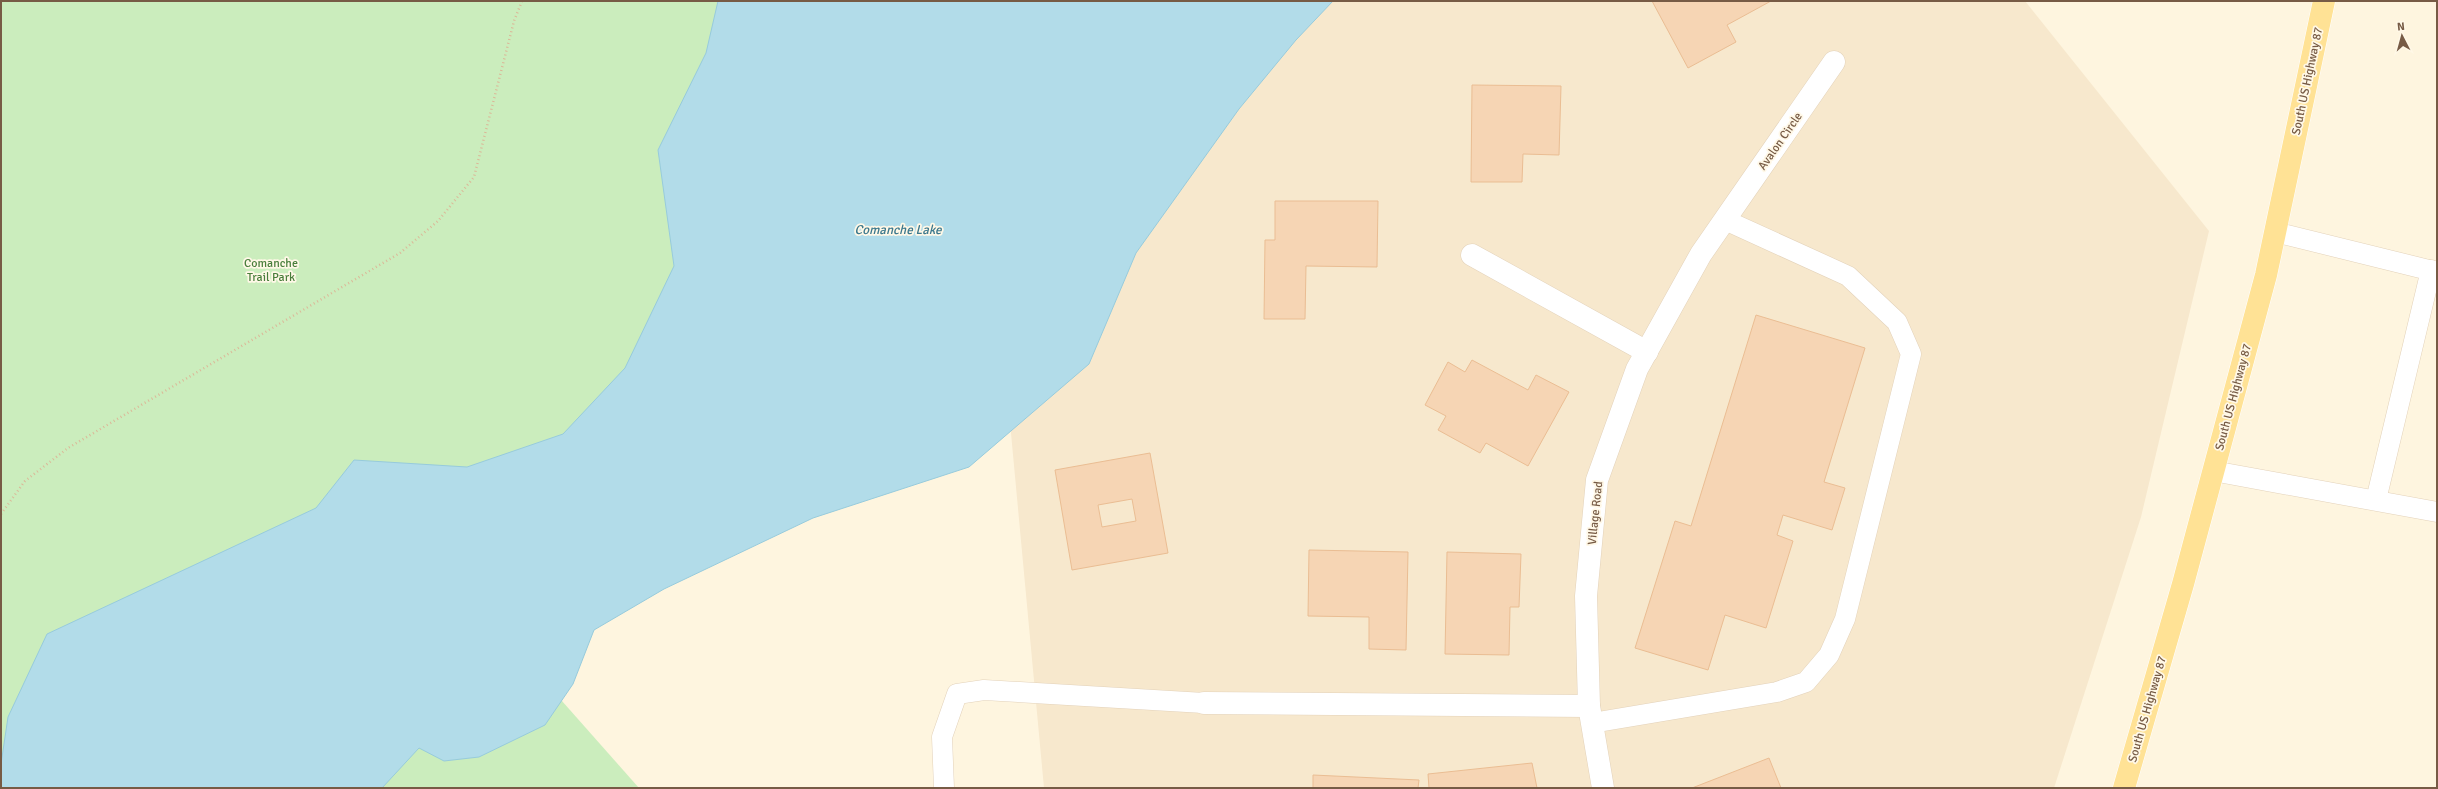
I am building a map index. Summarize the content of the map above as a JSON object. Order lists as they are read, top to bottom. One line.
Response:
{"streets":{"main road":["South US Highway 87"],"street":["Avalon Circle","Village Road"]},"crossings":[["Avalon Circle","Village Road"]],"water":["Comanche Lake"],"parks":["Comanche Trail Park"],"north":"top"}
